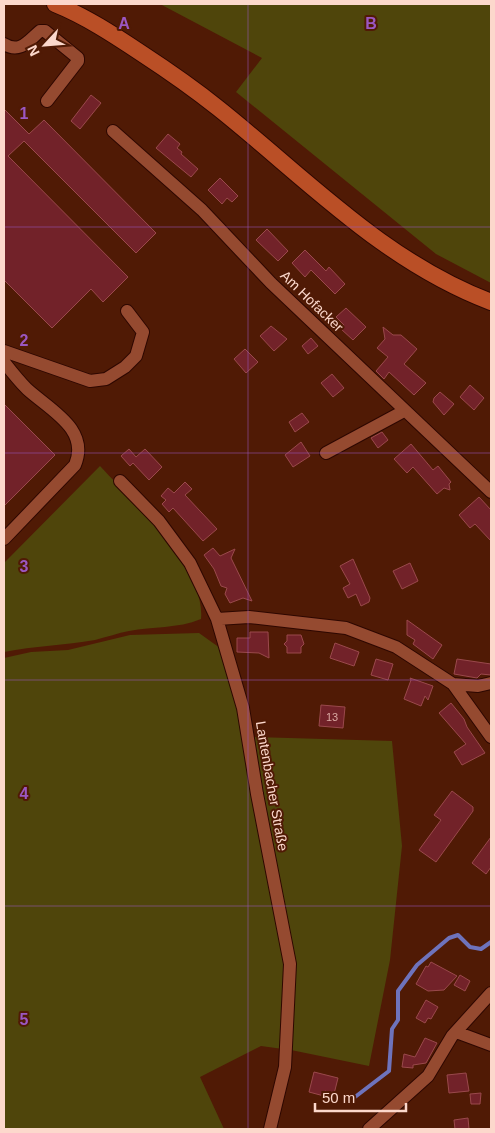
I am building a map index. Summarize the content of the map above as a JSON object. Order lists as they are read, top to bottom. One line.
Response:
{"streets":{"street":["Am Hofacker","Lantenbacher Straße"]},"house_numbers":["13"],"scale_bar":"50 m","north":"bottom left","grid":{"columns":["A","B"],"rows":["1","2","3","4","5"]}}
